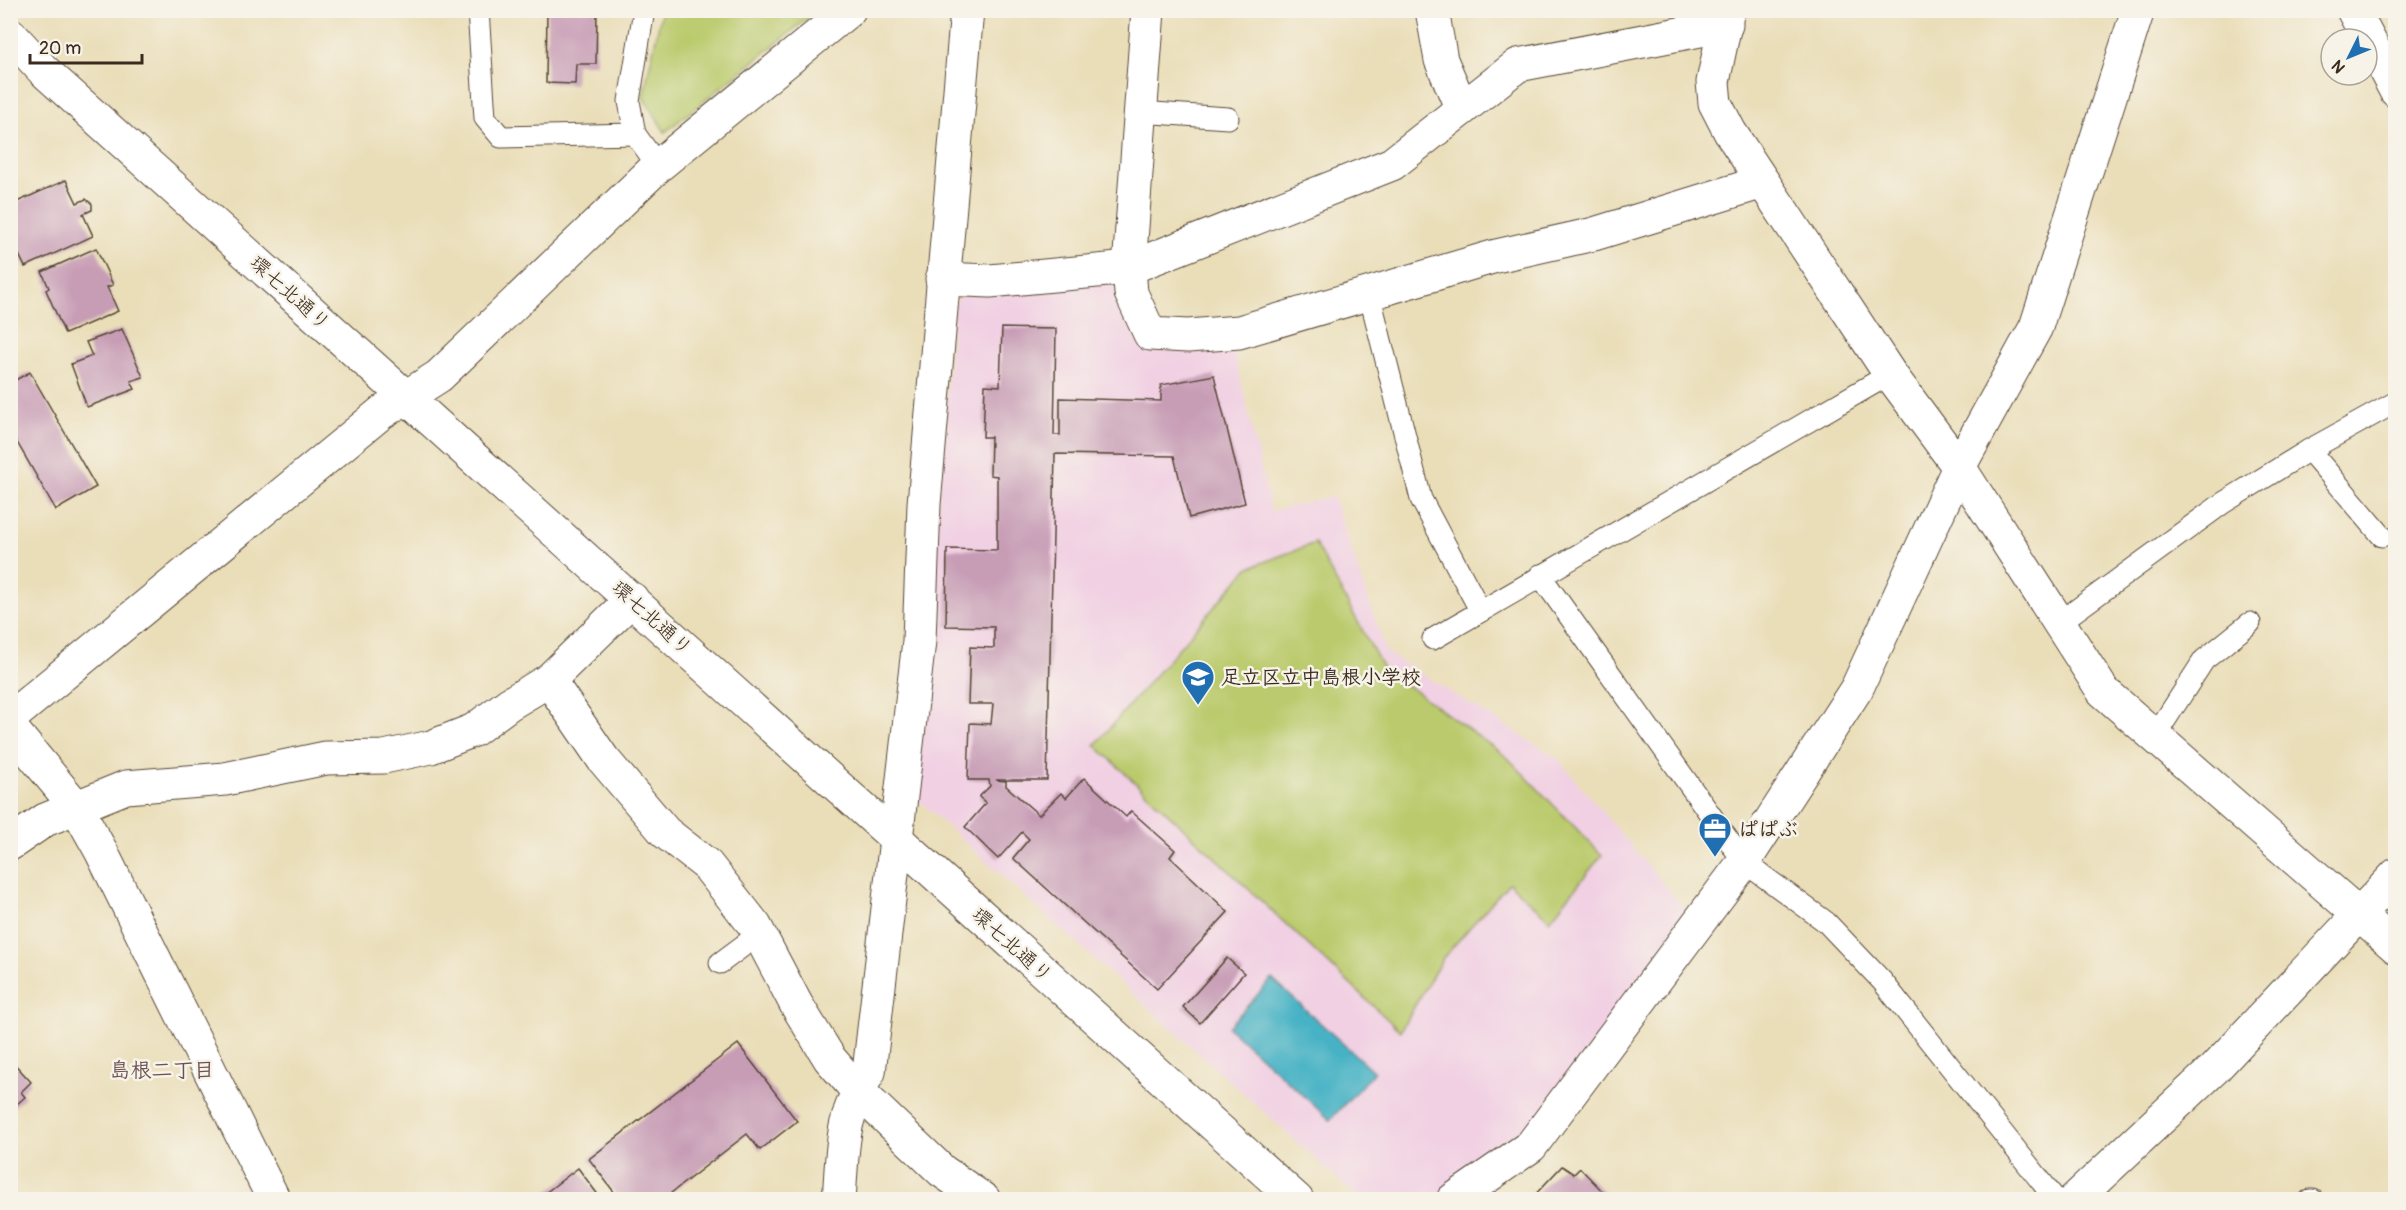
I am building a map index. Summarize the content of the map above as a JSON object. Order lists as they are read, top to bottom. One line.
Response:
{"streets":{"street":["環七北通り"]},"districts":["島根二丁目"],"places":{"school or university":["足立区立中島根小学校"],"office":["ぱぱぶ"]},"scale_bar":"20 m","north":"bottom left"}
